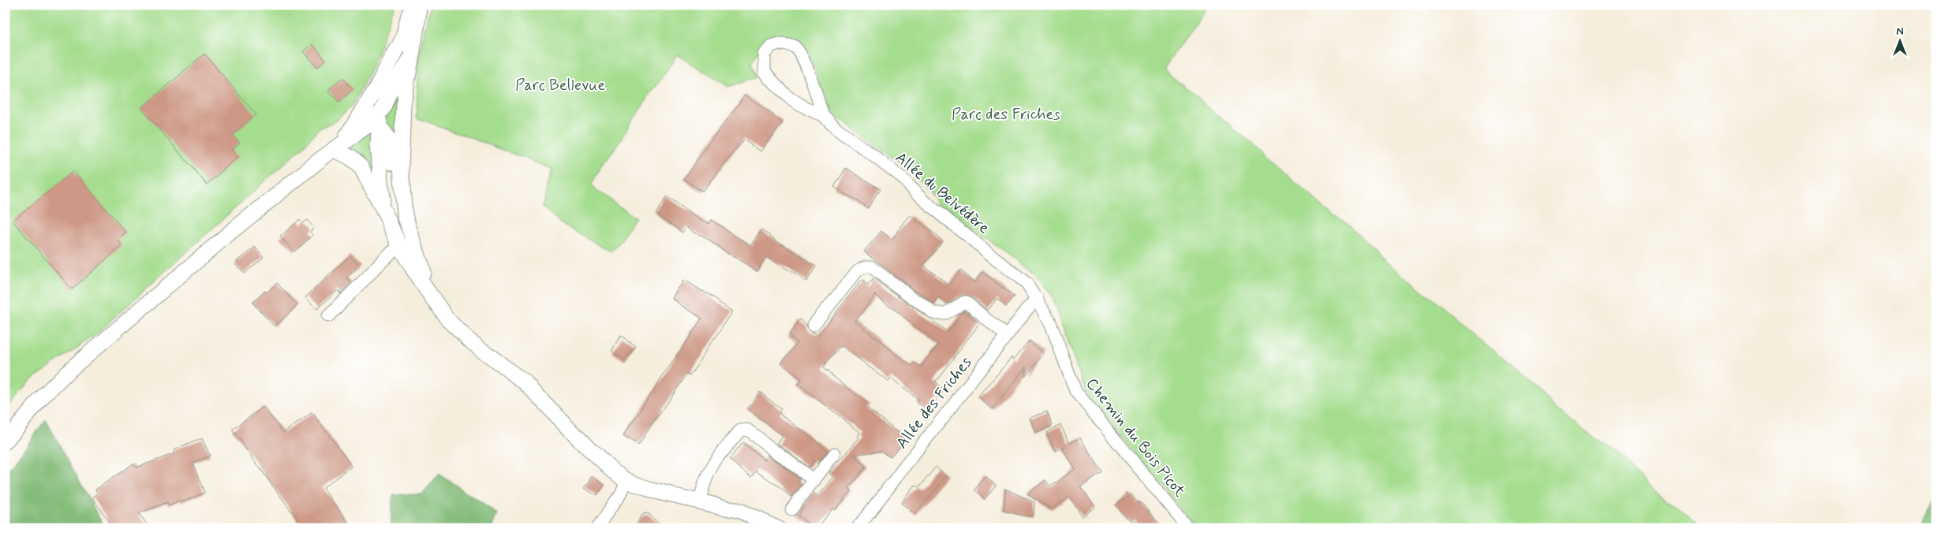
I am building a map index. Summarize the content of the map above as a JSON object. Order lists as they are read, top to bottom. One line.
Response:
{"streets":{"street":["Allée du Belvédère","Allée des Friches","Chemin du Bois Picot"]},"crossings":[["Allée du Belvédère","Allée des Friches"],["Allée du Belvédère","Chemin du Bois Picot"],["Allée des Friches","Chemin du Bois Picot"]],"parks":["Parc Bellevue","Parc des Friches"],"north":"top"}
